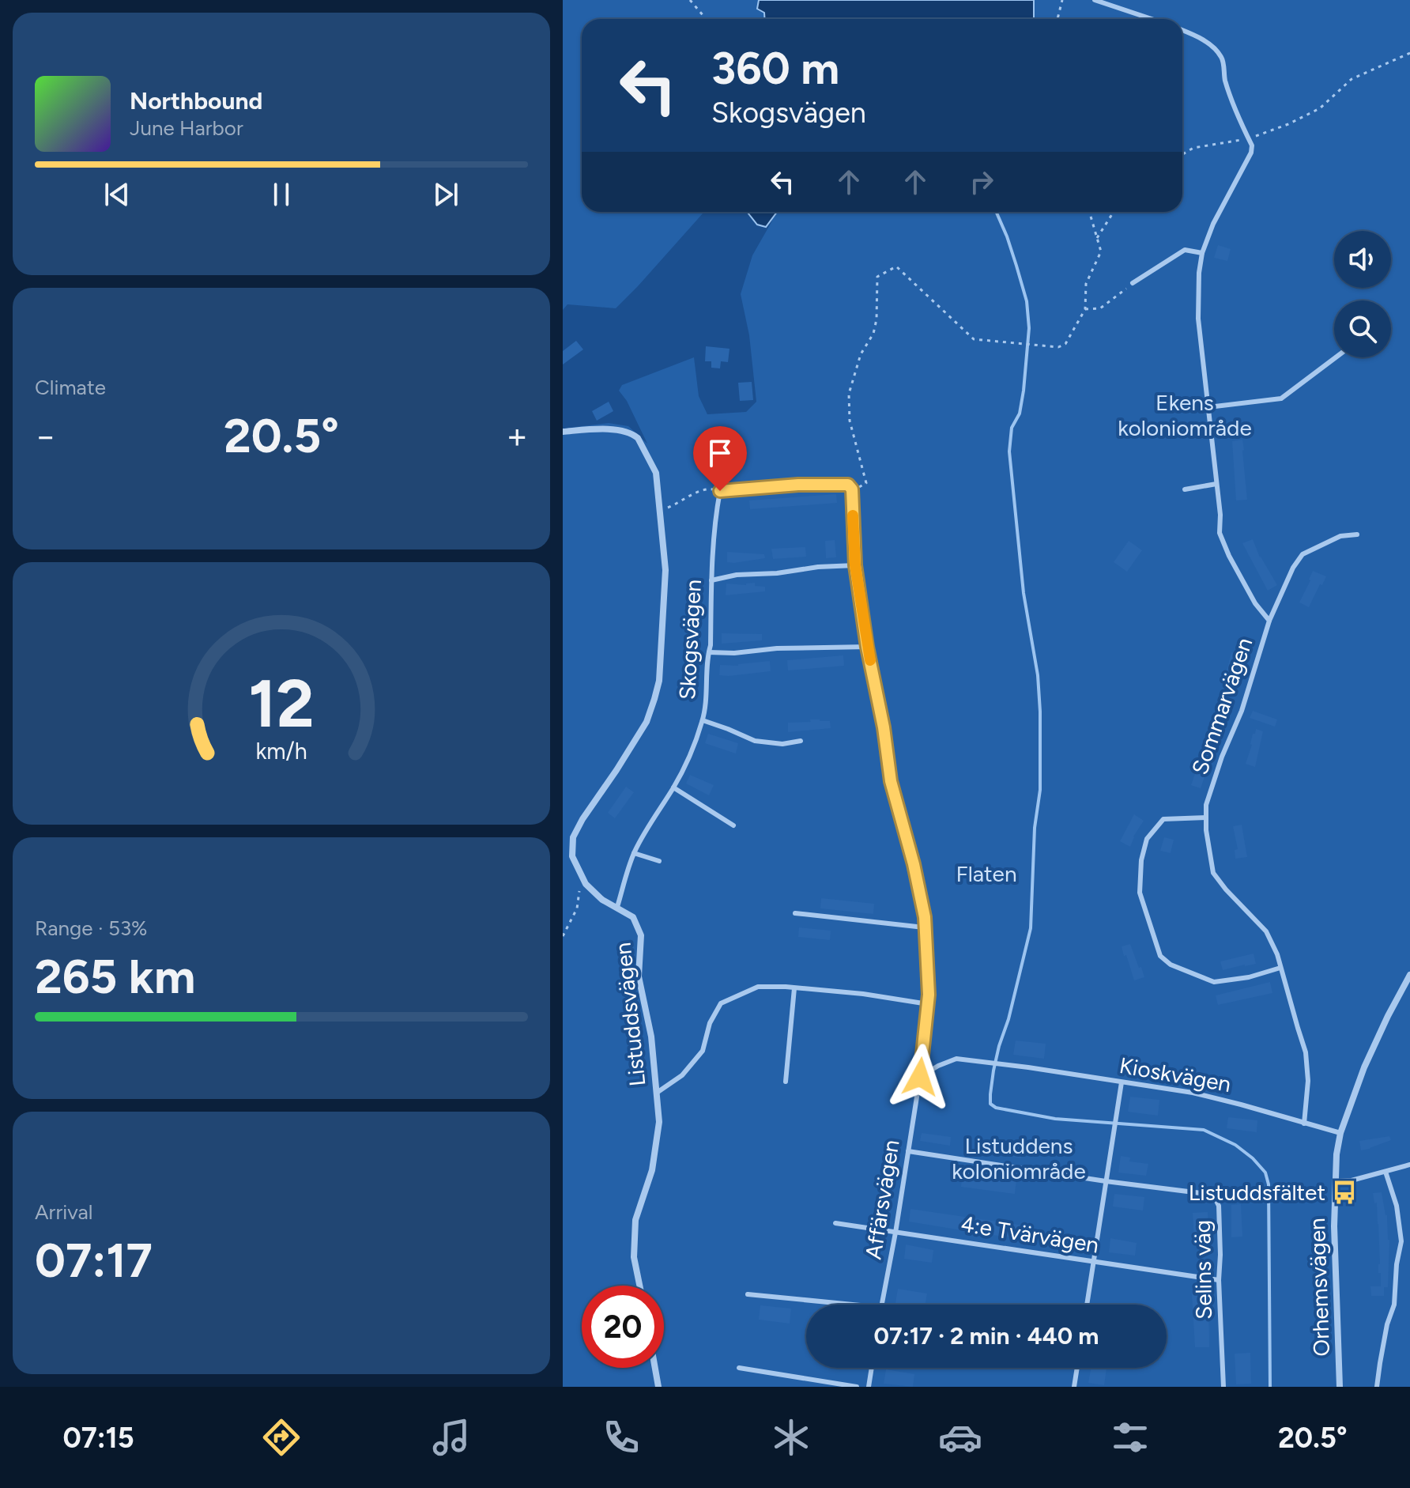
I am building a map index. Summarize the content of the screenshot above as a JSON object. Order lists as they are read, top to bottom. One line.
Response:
{"streets":{"street":["Listuddsvägen","Orhemsvägen"],"lane":["Skogsvägen","Sommarvägen","Kioskvägen","Affärsvägen","4:e Tvärvägen","Selins väg"]},"crossings":[["Skogsvägen","Listuddsvägen"],["Sommarvägen","Kioskvägen"],["Kioskvägen","Affärsvägen"],["Kioskvägen","Orhemsvägen"],["Affärsvägen","4:e Tvärvägen"],["Affärsvägen","Selins väg"],["4:e Tvärvägen","Selins väg"]],"parks":["Ekens koloniområde","Flaten","Listuddens koloniområde"],"places":{"bus stop":["Listuddsfältet"]},"page":{"turn":["360 m","Skogsvägen"],"song":["Northbound","June Harbor"],"tile":["Climate",["Range · 53%","265 km"],["Arrival","07:17"]],"heat":["−","20.5°","+"],"limit":"20","trip":"07:17 · 2 min · 440 m","tabs":["07:15","20.5°"],"gauge":["12","km/h"]}}
